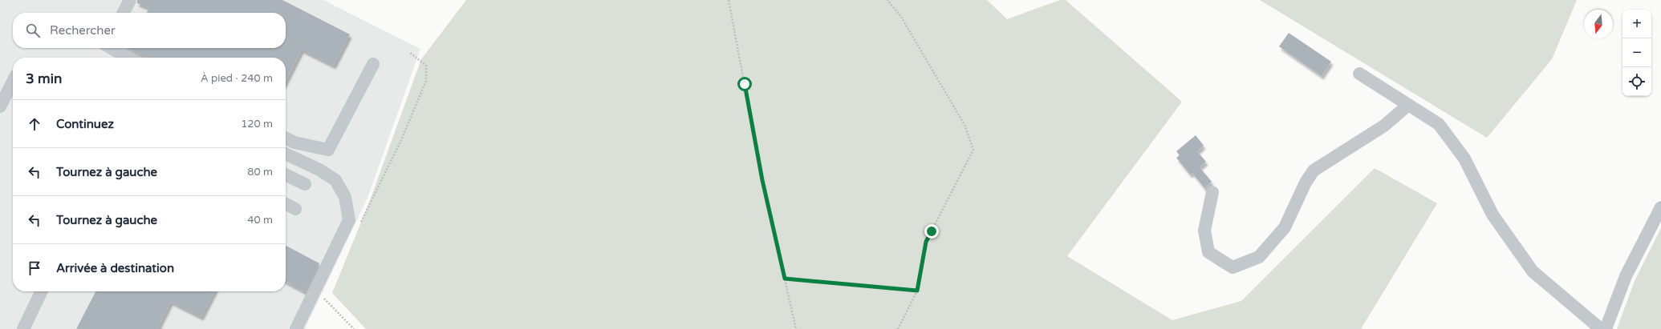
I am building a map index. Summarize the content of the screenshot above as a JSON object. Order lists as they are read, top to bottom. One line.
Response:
{"north":"bottom","page":{"map_buttons":["+","−"],"search":"Rechercher","heading":["3 min","À pied · 240 m"],"list":[["Continuez","120 m"],["Tournez à gauche","80 m"],["Tournez à gauche","40 m"],"Arrivée à destination"]}}
